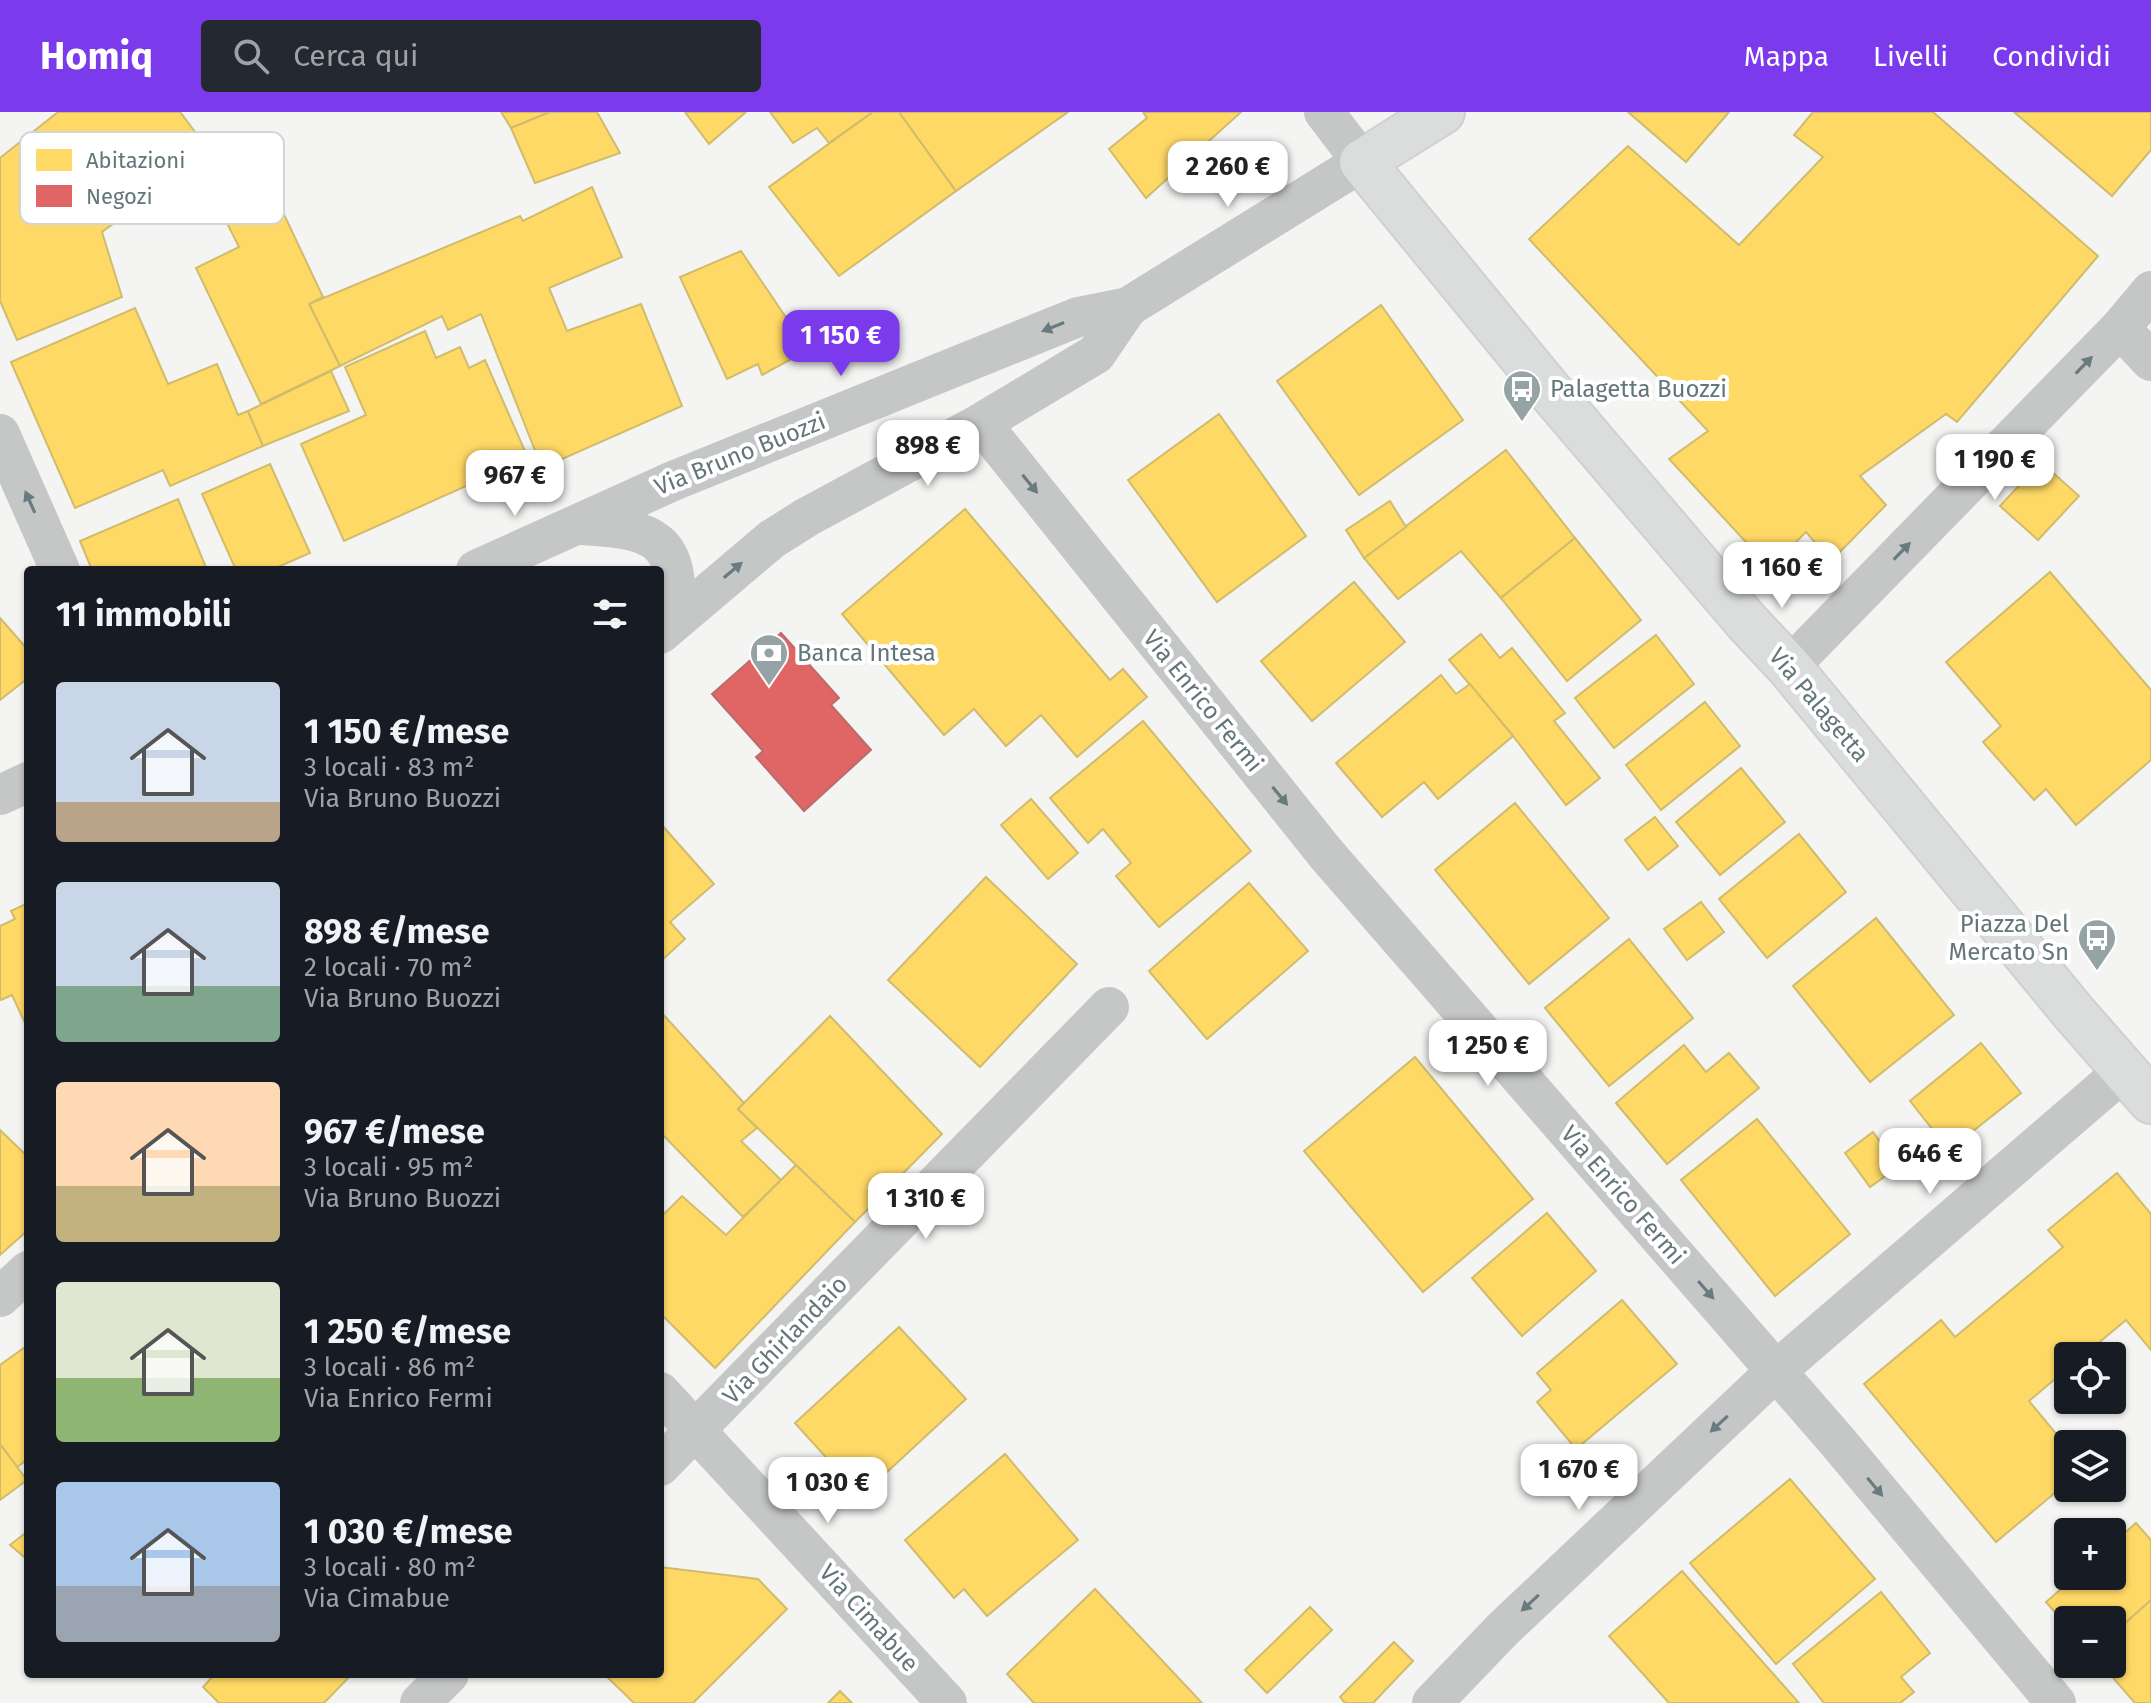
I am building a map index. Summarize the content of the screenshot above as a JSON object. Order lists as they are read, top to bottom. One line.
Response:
{"streets":{"street":["Via Bruno Buozzi","Via Enrico Fermi","Via Palagetta","Via Ghirlandaio","Via Cimabue"]},"crossings":[["Via Bruno Buozzi","Via Enrico Fermi"],["Via Bruno Buozzi","Via Palagetta"],["Via Ghirlandaio","Via Cimabue"]],"one_way":["Via Enrico Fermi"],"places":{"bus stop":["Palagetta Buozzi","Piazza Del Mercato Sn"],"bank":["Banca Intesa"]},"legend":["Abitazioni","Negozi"],"page":{"header":"Homiq","search":"Cerca qui","nav":["Mappa","Livelli","Condividi"],"price":["2 260 €","1 150 €","898 €","1 190 €","967 €","1 160 €","1 250 €","646 €","1 310 €","1 670 €","1 030 €"],"heading":"11 immobili","list":[{"name":"1 150 €/mese","note":"3 locali · 83 m² · Via Bruno Buozzi"},{"name":"898 €/mese","note":"2 locali · 70 m² · Via Bruno Buozzi"},{"name":"967 €/mese","note":"3 locali · 95 m² · Via Bruno Buozzi"},{"name":"1 250 €/mese","note":"3 locali · 86 m² · Via Enrico Fermi"},{"name":"1 030 €/mese","note":"3 locali · 80 m² · Via Cimabue"}],"map_buttons":["+","−"]}}
